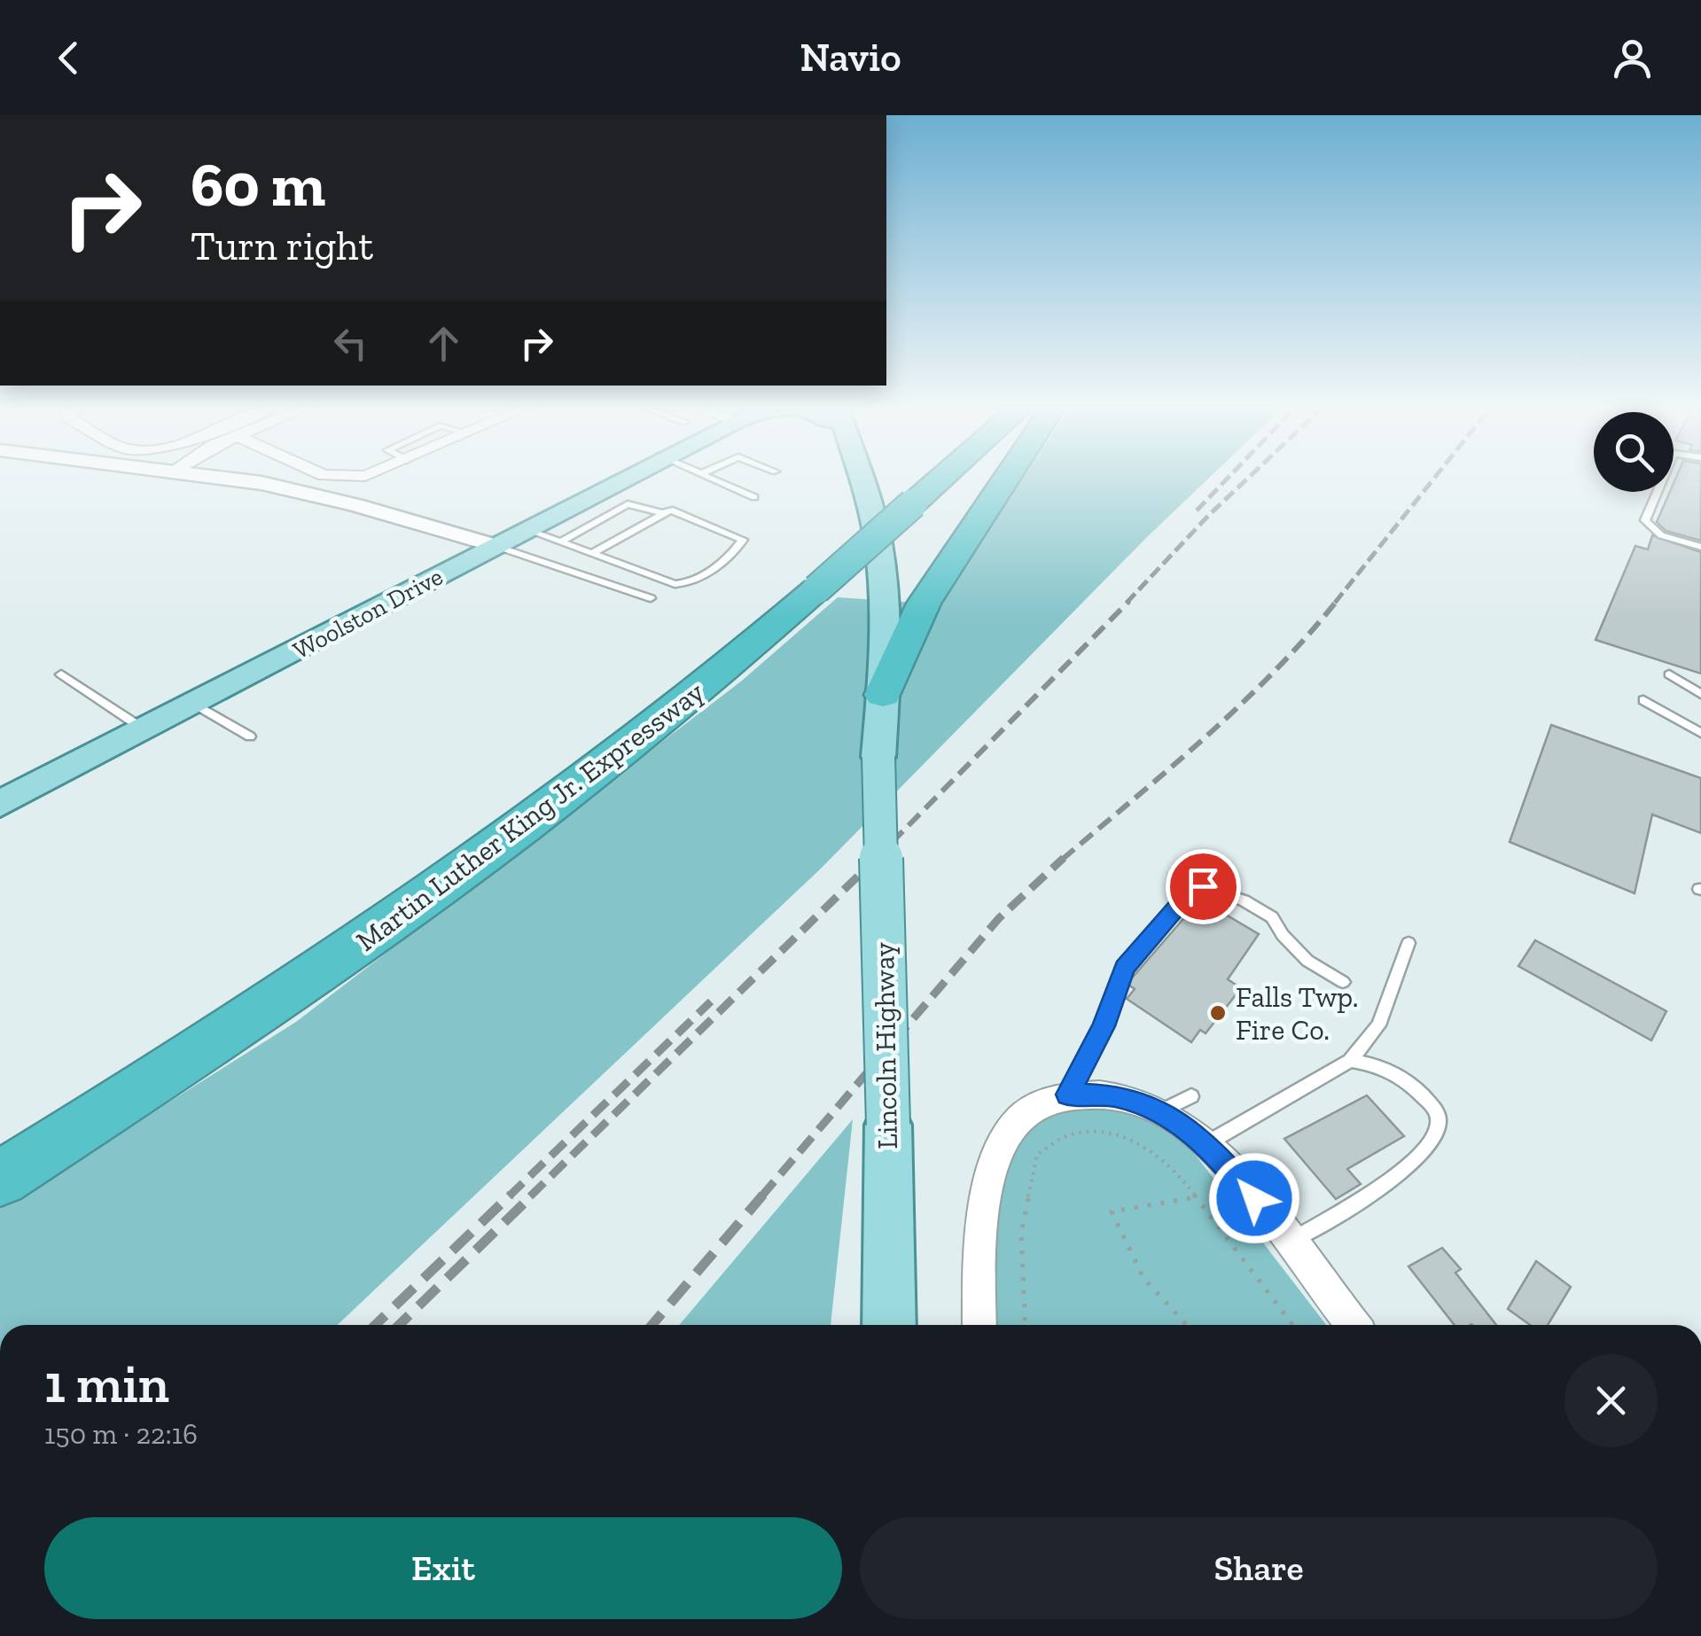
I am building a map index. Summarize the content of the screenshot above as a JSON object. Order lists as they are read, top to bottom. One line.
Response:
{"streets":{"highway":["Martin Luther King Jr. Expressway"],"main road":["Woolston Drive","Lincoln Highway"]},"places":["Falls Twp. Fire Co."],"page":{"header":"Navio","turn":["60 m","Turn right"],"heading":["1 min","150 m · 22:16"],"buttons":["Exit","Share"]}}
